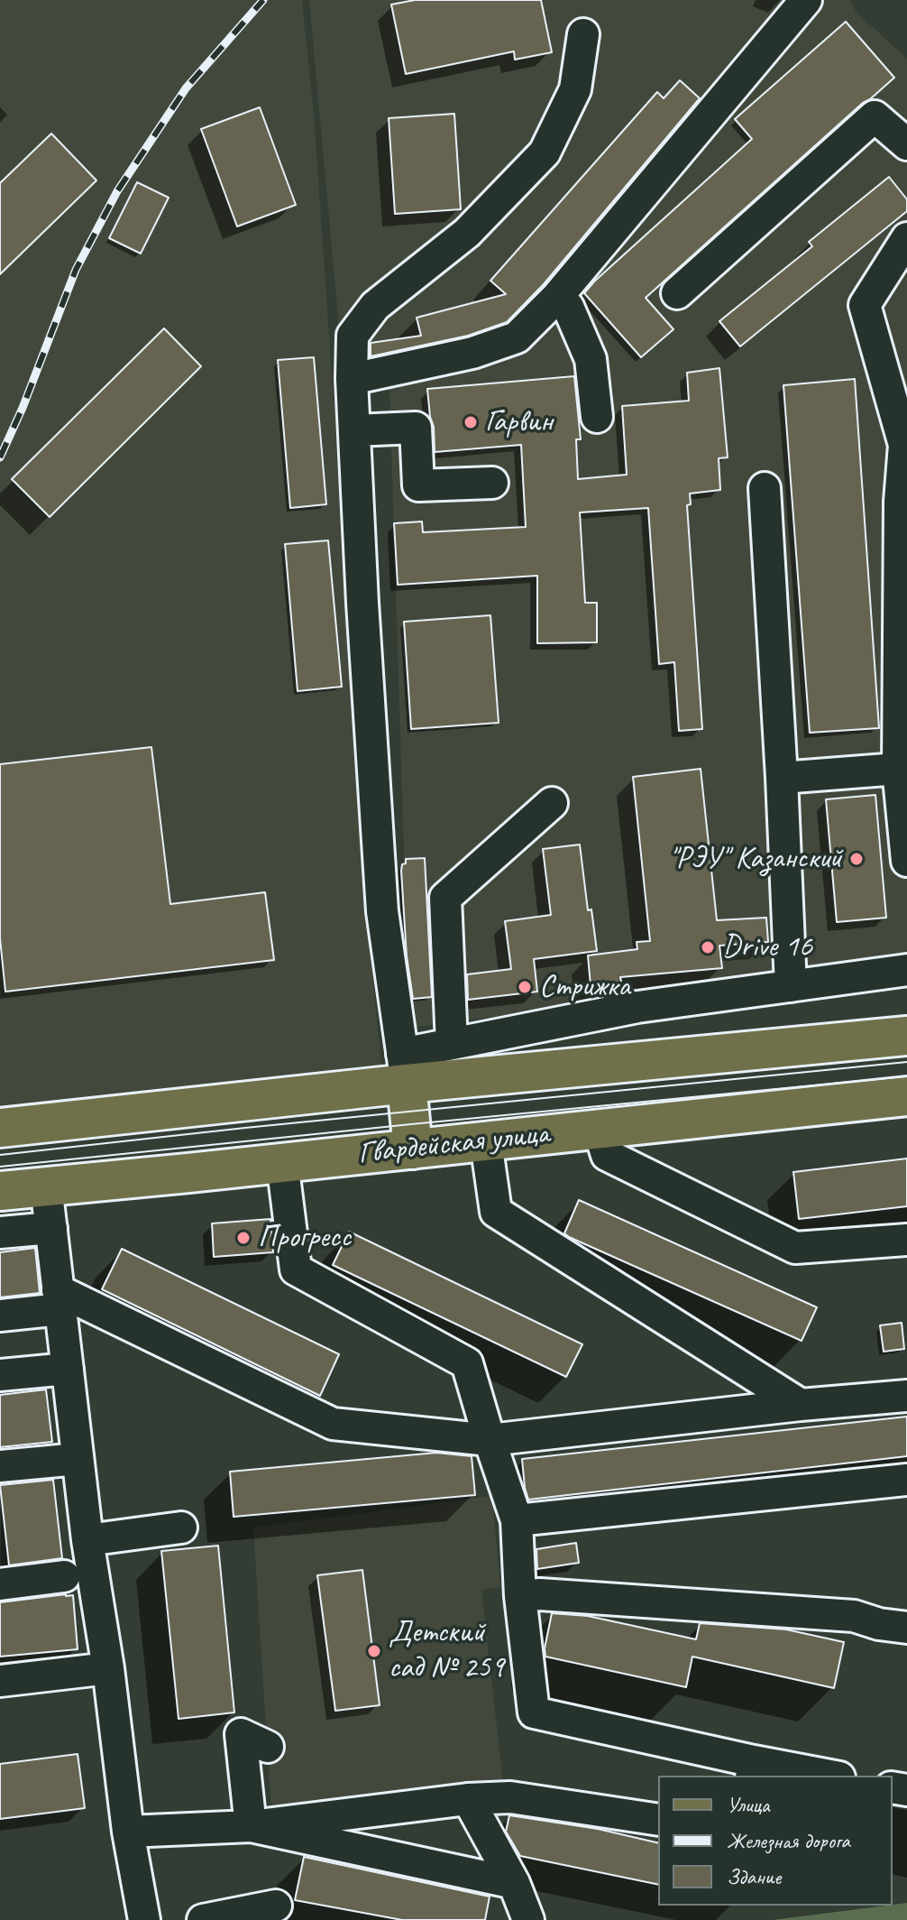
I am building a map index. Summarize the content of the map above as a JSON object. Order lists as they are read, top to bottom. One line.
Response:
{"streets":{"main road":["Гвардейская улица"]},"places":["Гарвин","\"РЭУ\" Казанский","Drive 16","Стрижка","Прогресс","Детский сад № 259"],"legend":["Улица","Железная дорога","Здание"]}
